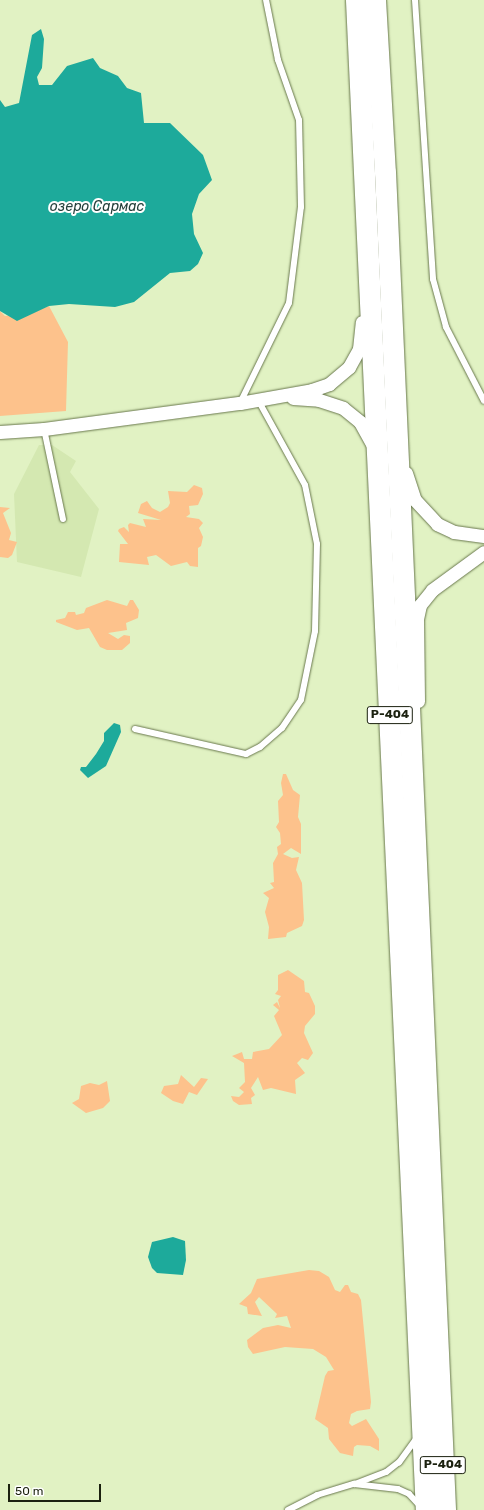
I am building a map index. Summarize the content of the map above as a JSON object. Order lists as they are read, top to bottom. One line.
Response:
{"streets":{"highway":["Р-404"]},"water":["озеро Сармас"],"scale_bar":"50 m"}
